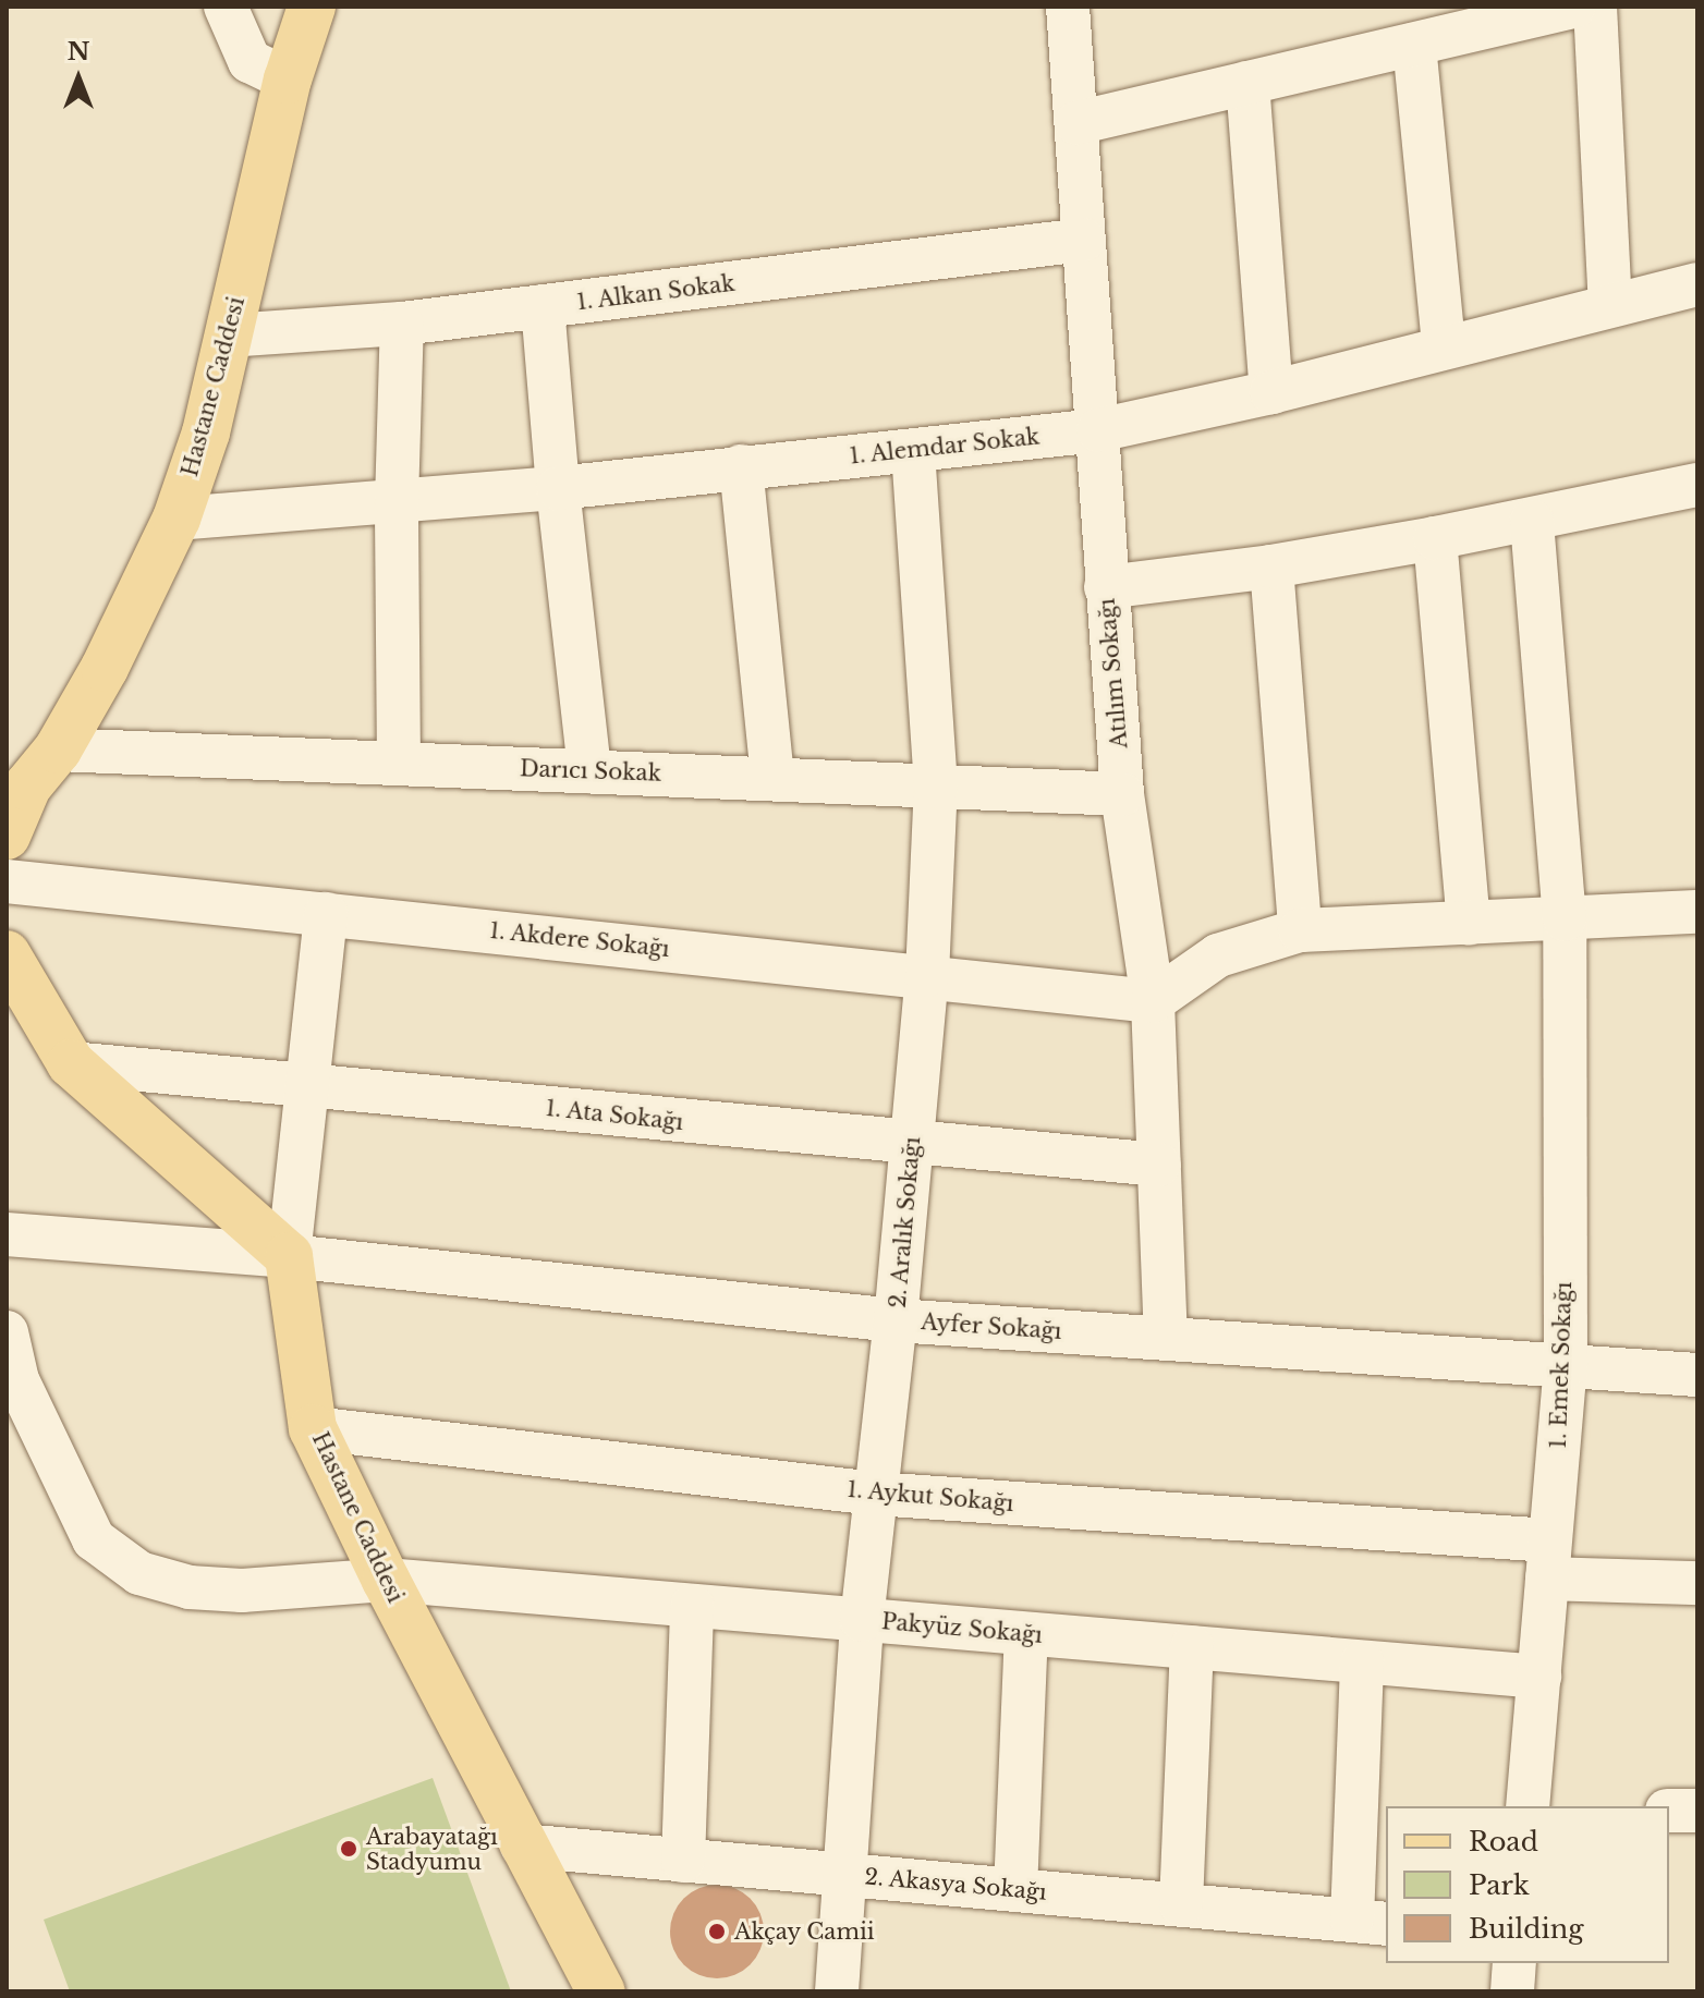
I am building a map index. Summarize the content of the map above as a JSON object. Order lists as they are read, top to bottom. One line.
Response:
{"streets":{"main road":["Hastane Caddesi"],"street":["1. Alkan Sokak","1. Alemdar Sokak","Atılım Sokağı","Darıcı Sokak","1. Akdere Sokağı","1. Ata Sokağı","2. Aralık Sokağı","Ayfer Sokağı","1. Emek Sokağı","1. Aykut Sokağı","Pakyüz Sokağı","2. Akasya Sokağı"]},"crossings":[["1. Alkan Sokak","Hastane Caddesi"],["1. Alkan Sokak","Atılım Sokağı"],["Hastane Caddesi","1. Alemdar Sokak"],["Hastane Caddesi","Darıcı Sokak"],["Hastane Caddesi","Ayfer Sokağı"],["Hastane Caddesi","1. Aykut Sokağı"],["Hastane Caddesi","Pakyüz Sokağı"],["Hastane Caddesi","2. Akasya Sokağı"],["1. Alemdar Sokak","Atılım Sokağı"],["1. Alemdar Sokak","2. Aralık Sokağı"],["Atılım Sokağı","Darıcı Sokak"],["Atılım Sokağı","1. Akdere Sokağı"],["Atılım Sokağı","1. Ata Sokağı"],["Atılım Sokağı","Ayfer Sokağı"],["Darıcı Sokak","2. Aralık Sokağı"],["1. Akdere Sokağı","2. Aralık Sokağı"],["1. Ata Sokağı","2. Aralık Sokağı"],["2. Aralık Sokağı","Ayfer Sokağı"],["2. Aralık Sokağı","1. Aykut Sokağı"],["2. Aralık Sokağı","Pakyüz Sokağı"],["2. Aralık Sokağı","2. Akasya Sokağı"],["Ayfer Sokağı","1. Emek Sokağı"],["1. Emek Sokağı","1. Aykut Sokağı"],["1. Emek Sokağı","Pakyüz Sokağı"]],"places":["Arabayatağı Stadyumu","Akçay Camii"],"legend":["Road","Park","Building"],"north":"top"}
